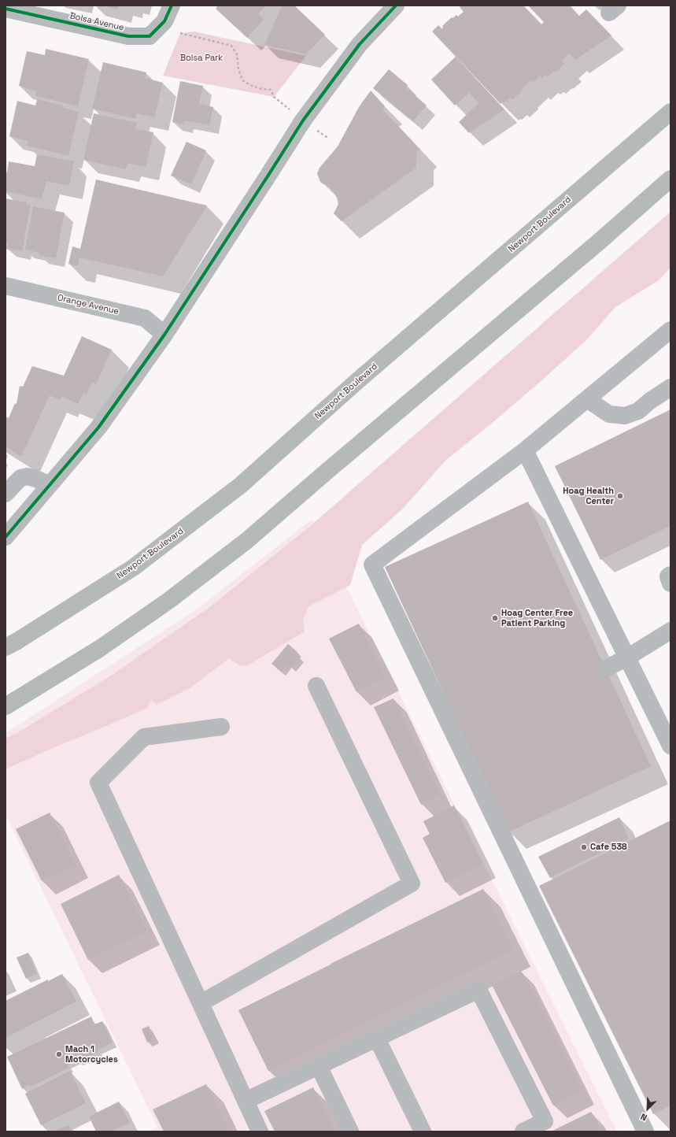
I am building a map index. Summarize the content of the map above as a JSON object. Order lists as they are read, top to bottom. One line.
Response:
{"streets":{"highway":["Newport Boulevard"],"street":["Bolsa Avenue","Orange Avenue"]},"parks":["Bolsa Park"],"places":["Hoag Health Center","Hoag Center Free Patient Parking","Cafe 538","Mach 1 Motorcycles"],"north":"bottom left"}
